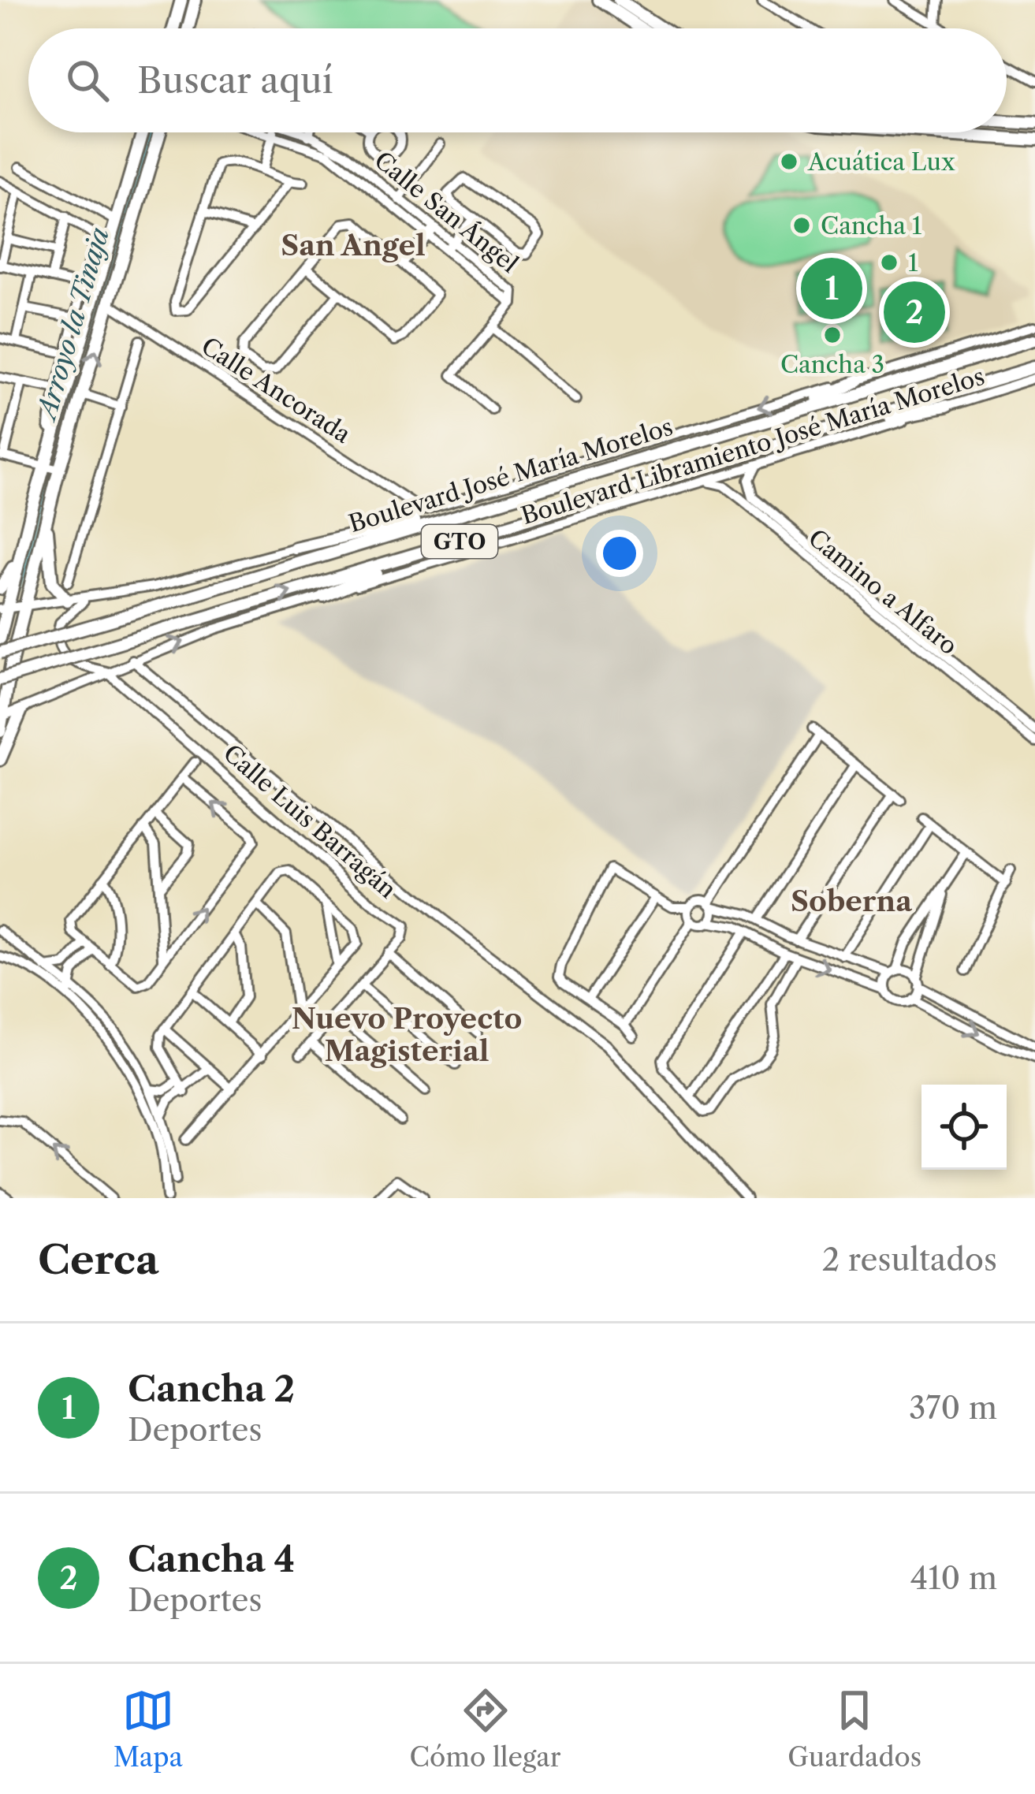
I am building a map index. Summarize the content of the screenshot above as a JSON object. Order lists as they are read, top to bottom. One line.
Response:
{"streets":{"main road":["Boulevard José María Morelos","GTO"],"street":["Calle San Ángel","Calle Ancorada","Boulevard Libramiento José María Morelos","Camino a Alfaro","Calle Luis Barragán"]},"crossings":[["Calle Ancorada","Boulevard Libramiento José María Morelos"],["Boulevard Libramiento José María Morelos","Camino a Alfaro"],["Boulevard Libramiento José María Morelos","Calle Luis Barragán"]],"districts":["San Angel","Soberna","Nuevo Proyecto Magisterial"],"water":["Arroyo la Tinaja"],"places":["Acuática Lux","Cancha 1","1","Cancha 3"],"page":{"search":"Buscar aquí","pins":["1","2"],"heading":["Cerca","2 resultados"],"list":[{"mark":"1","name":"Cancha 2","note":"Deportes","value":"370 m"},{"mark":"2","name":"Cancha 4","note":"Deportes","value":"410 m"}],"nav":["Mapa","Cómo llegar","Guardados"]}}
